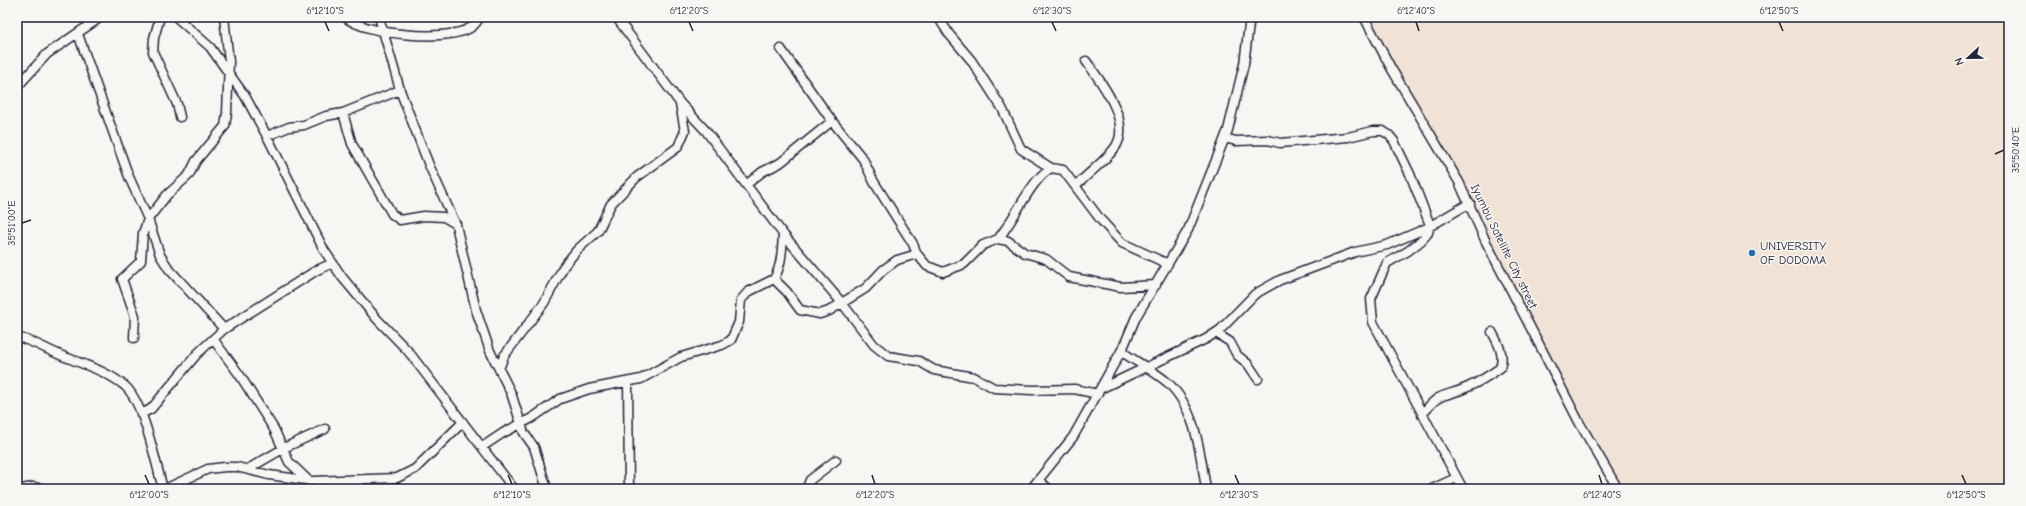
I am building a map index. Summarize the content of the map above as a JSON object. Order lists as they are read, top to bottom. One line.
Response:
{"streets":{"street":["Iyumbu Satellite City street"]},"places":["UNIVERSITY OF DODOMA"],"north":"left","coordinates":["6°12'10\"S","6°12'20\"S","6°12'30\"S","6°12'40\"S","6°12'50\"S","35°50'40\"E","35°51'00\"E","6°12'00\"S"]}
